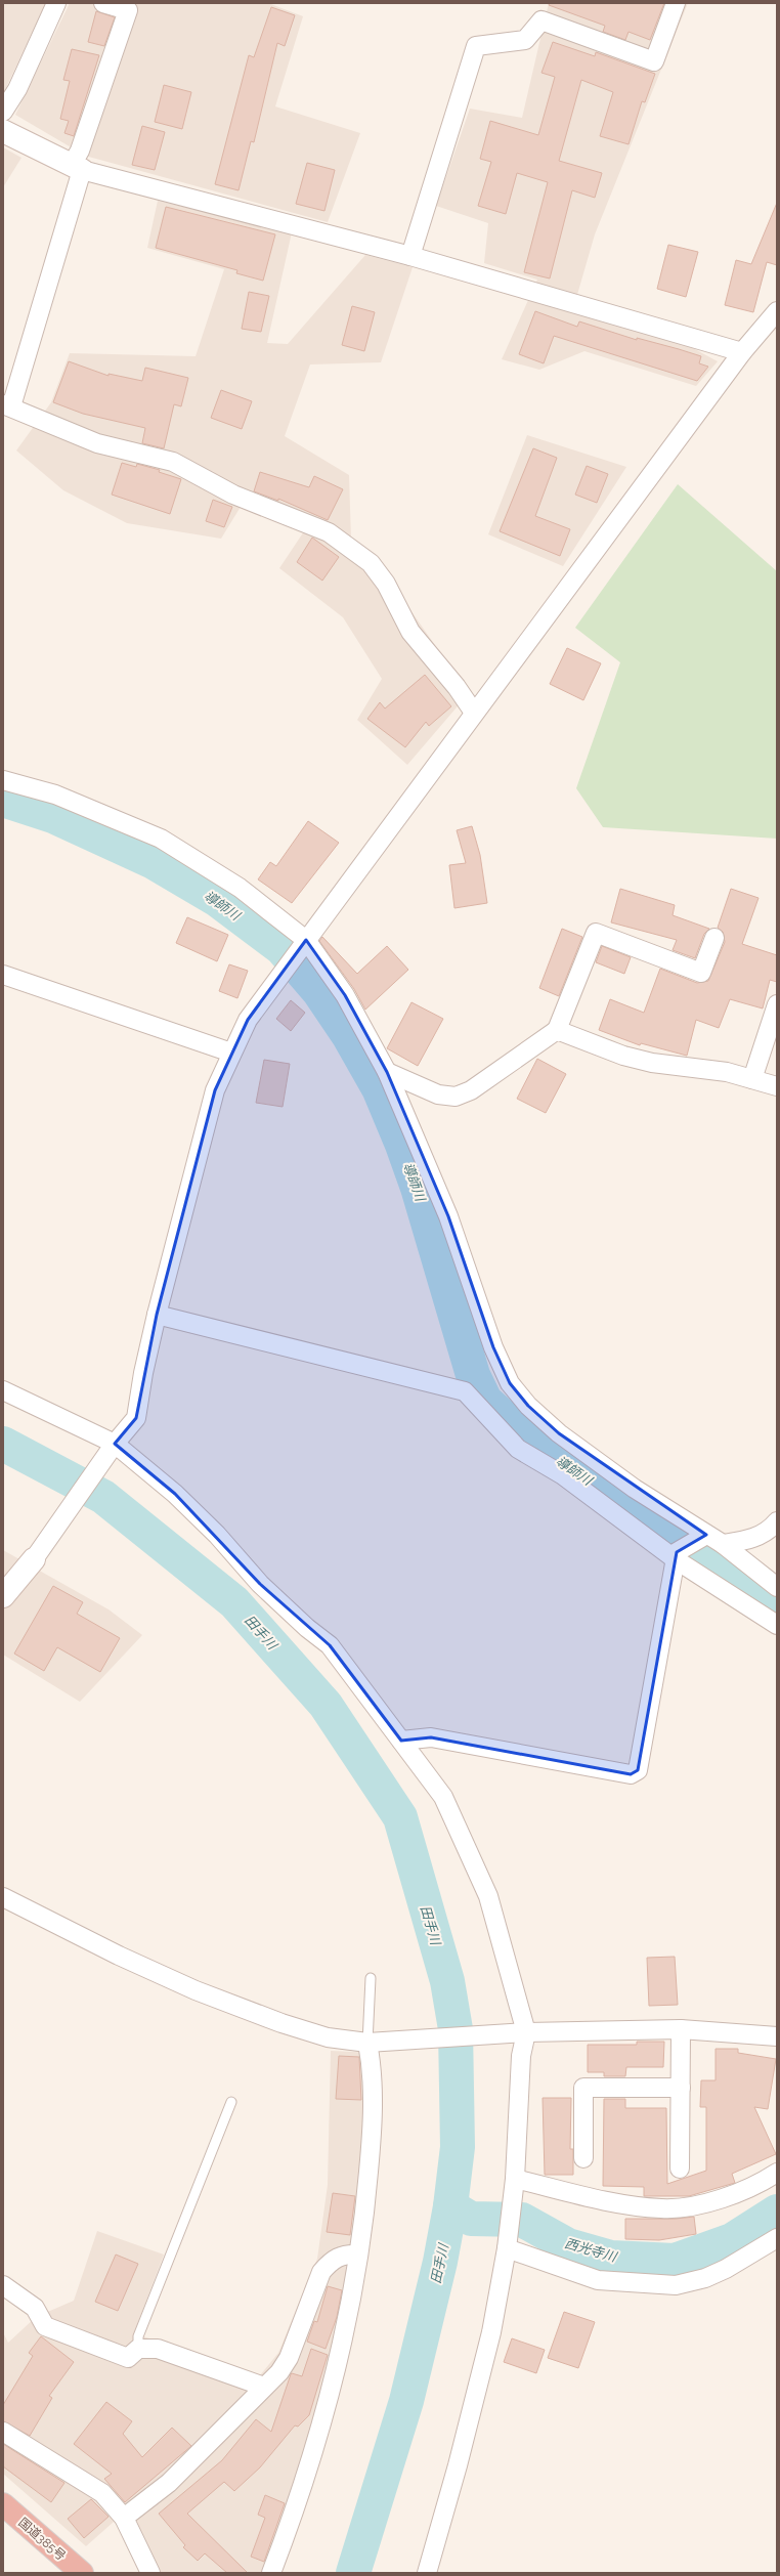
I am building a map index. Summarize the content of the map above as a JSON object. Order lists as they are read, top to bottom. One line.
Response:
{"streets":{"highway":["国道385号"]},"water":["導師川","田手川","西光寺川"]}
